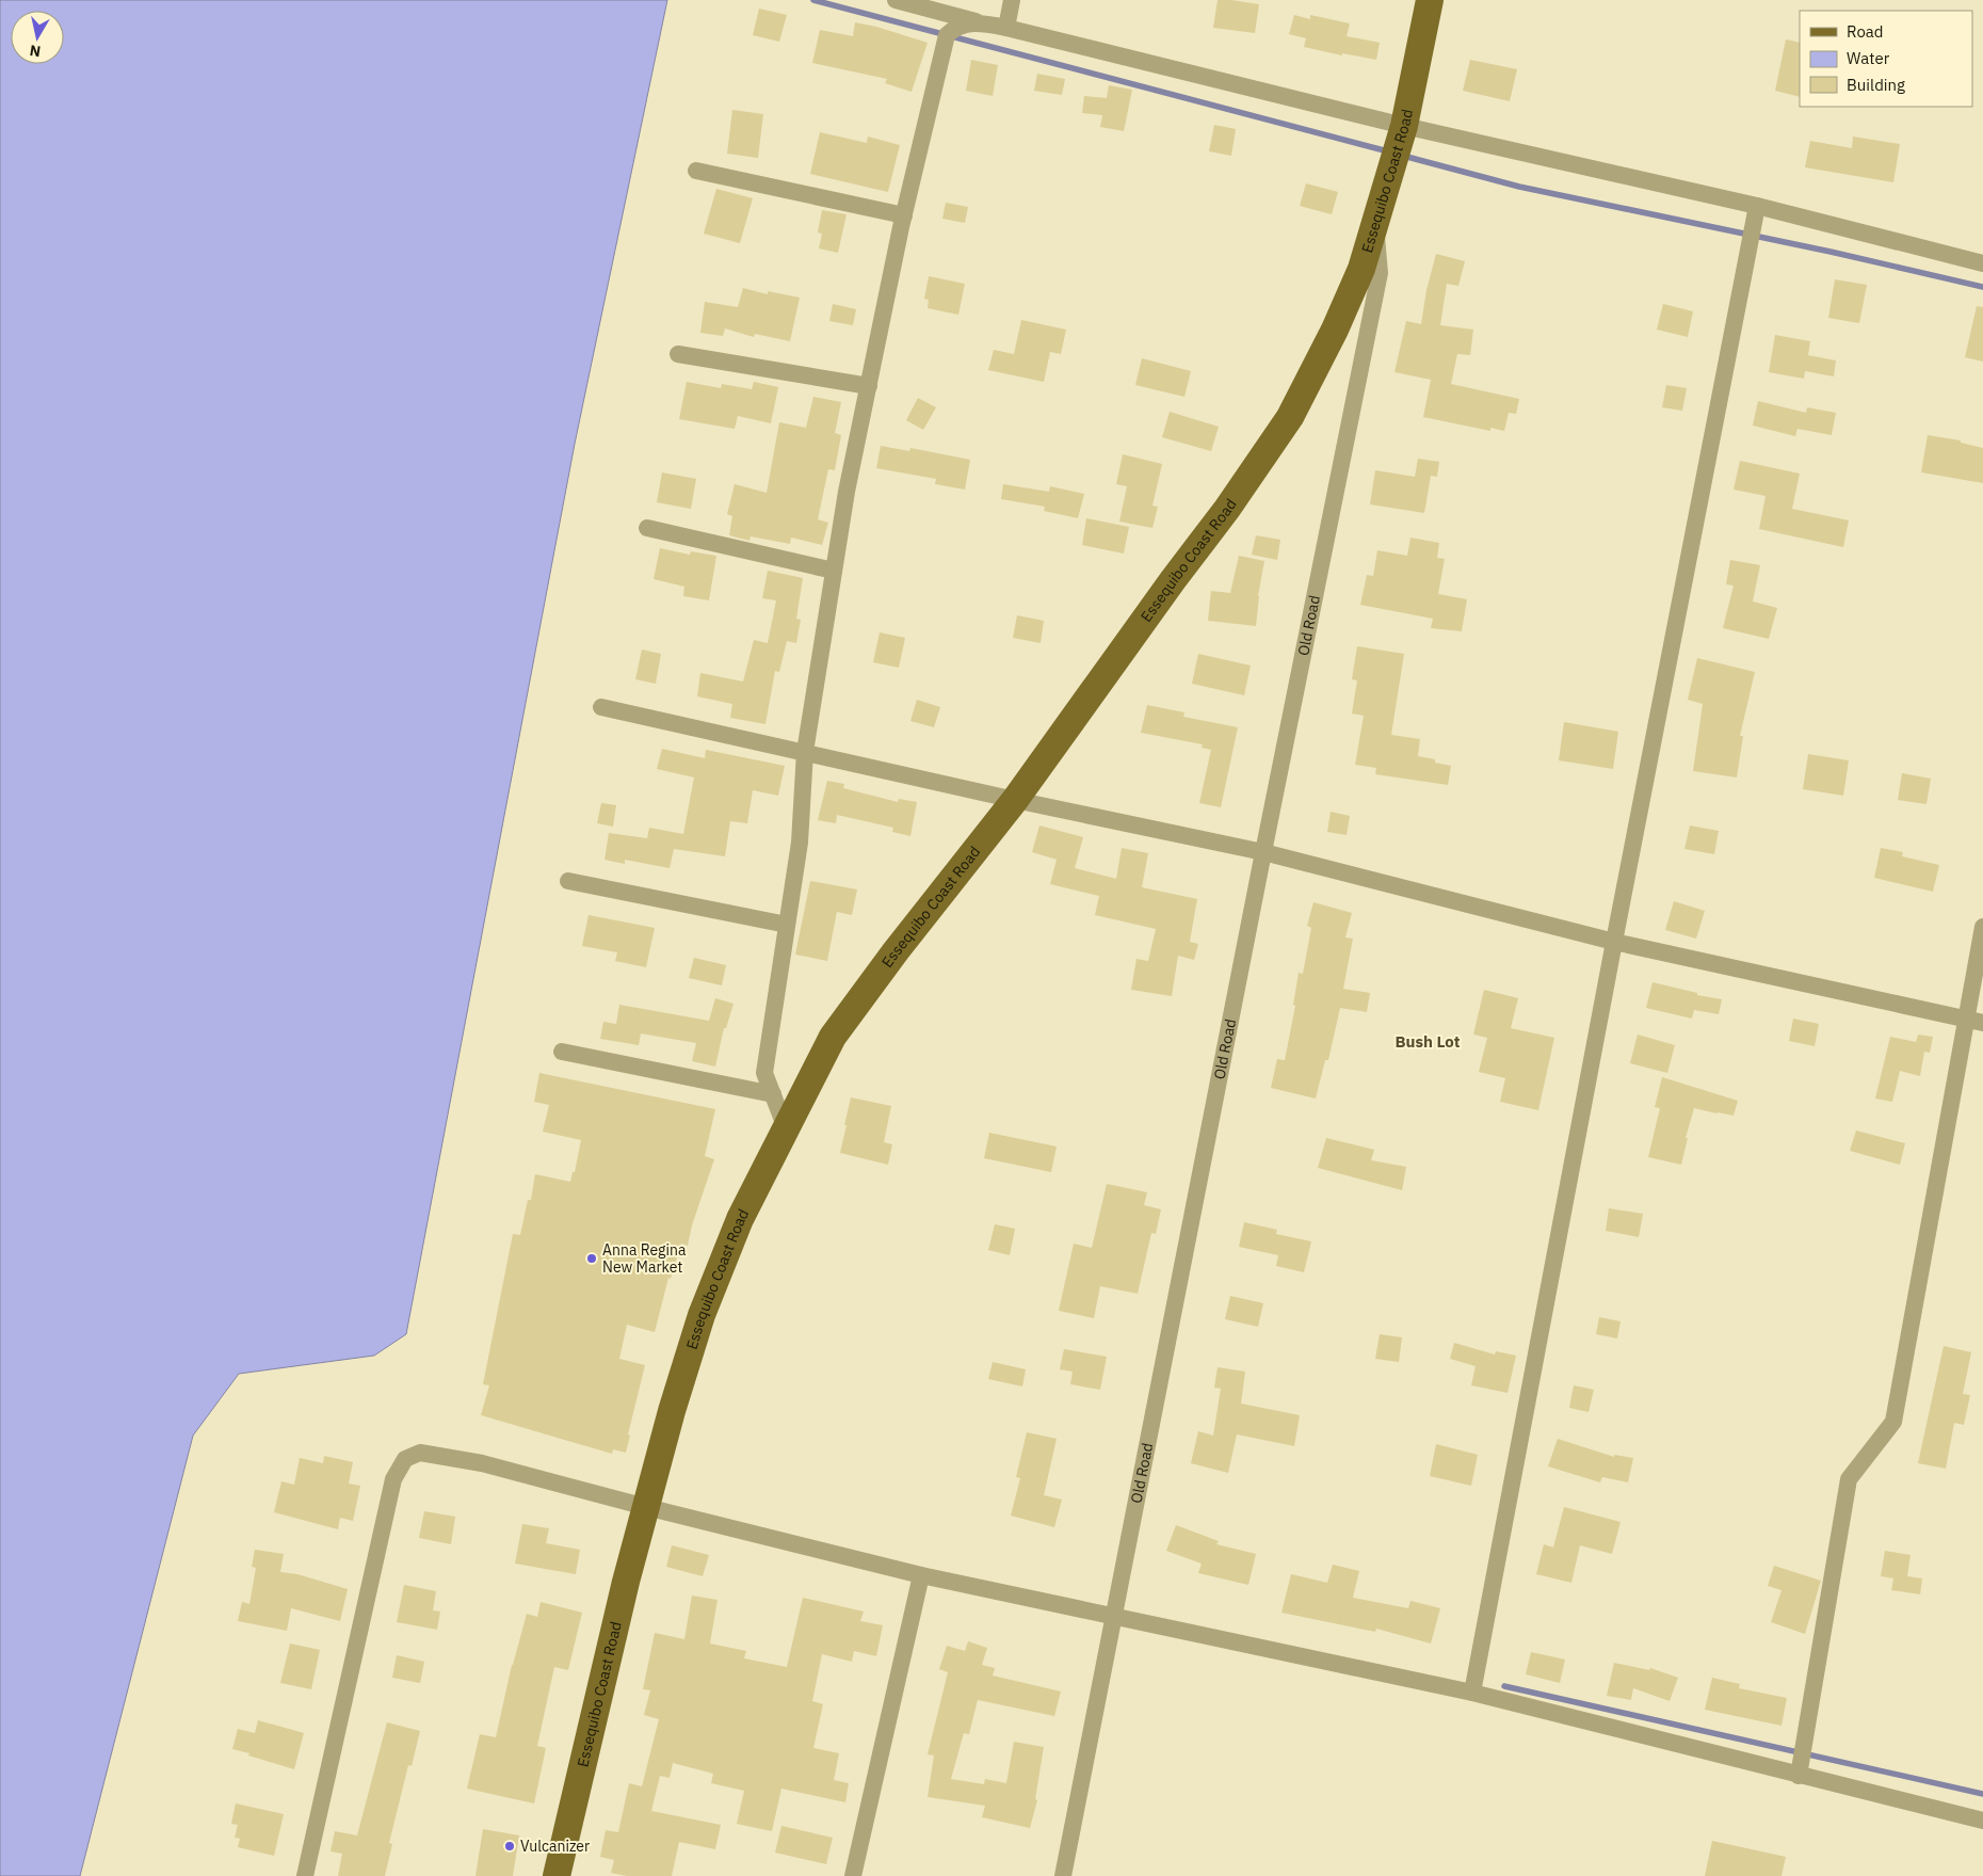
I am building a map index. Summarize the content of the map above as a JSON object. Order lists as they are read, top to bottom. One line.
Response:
{"streets":{"main road":["Essequibo Coast Road"],"street":["Old Road"]},"crossings":[["Essequibo Coast Road","Old Road"]],"districts":["Bush Lot"],"places":["Anna Regina New Market","Vulcanizer"],"legend":["Road","Water","Building"],"north":"bottom"}
